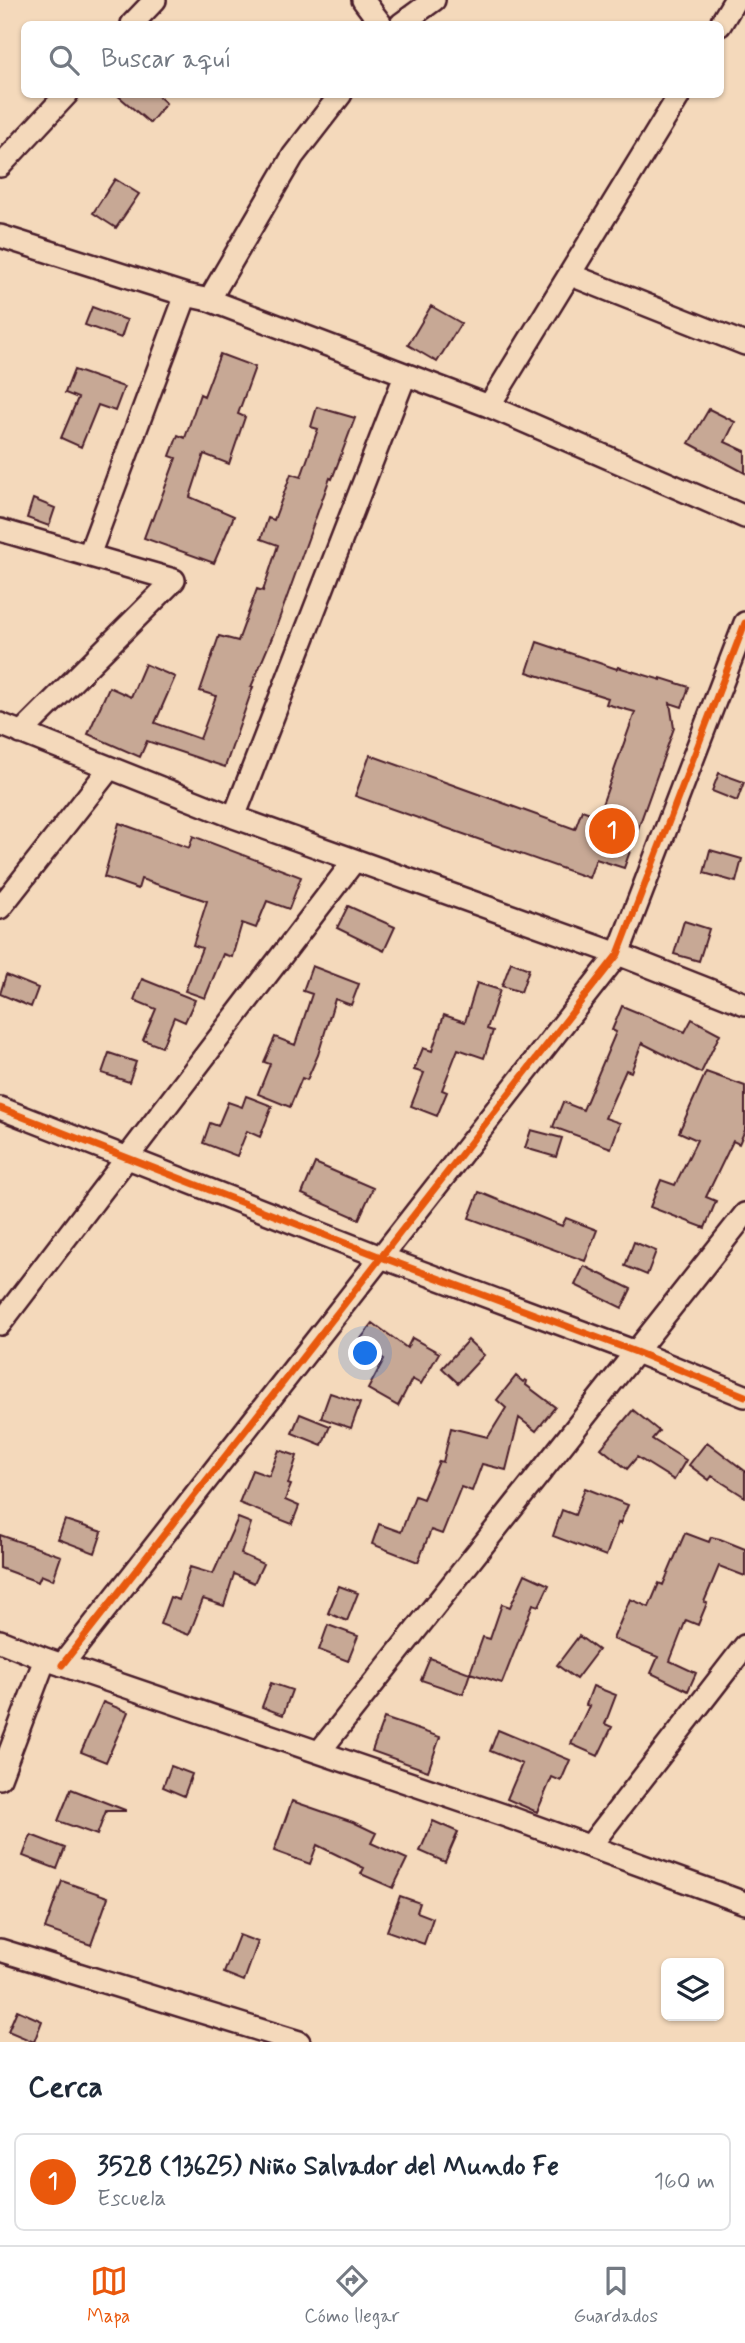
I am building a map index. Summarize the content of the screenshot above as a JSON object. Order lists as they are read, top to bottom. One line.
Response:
{"page":{"search":"Buscar aquí","pins":"1","heading":"Cerca","list":[{"mark":"1","name":"3528 (13625) Niño Salvador del Mundo Fe","note":"Escuela","value":"160 m"}],"nav":["Mapa","Cómo llegar","Guardados"]}}
